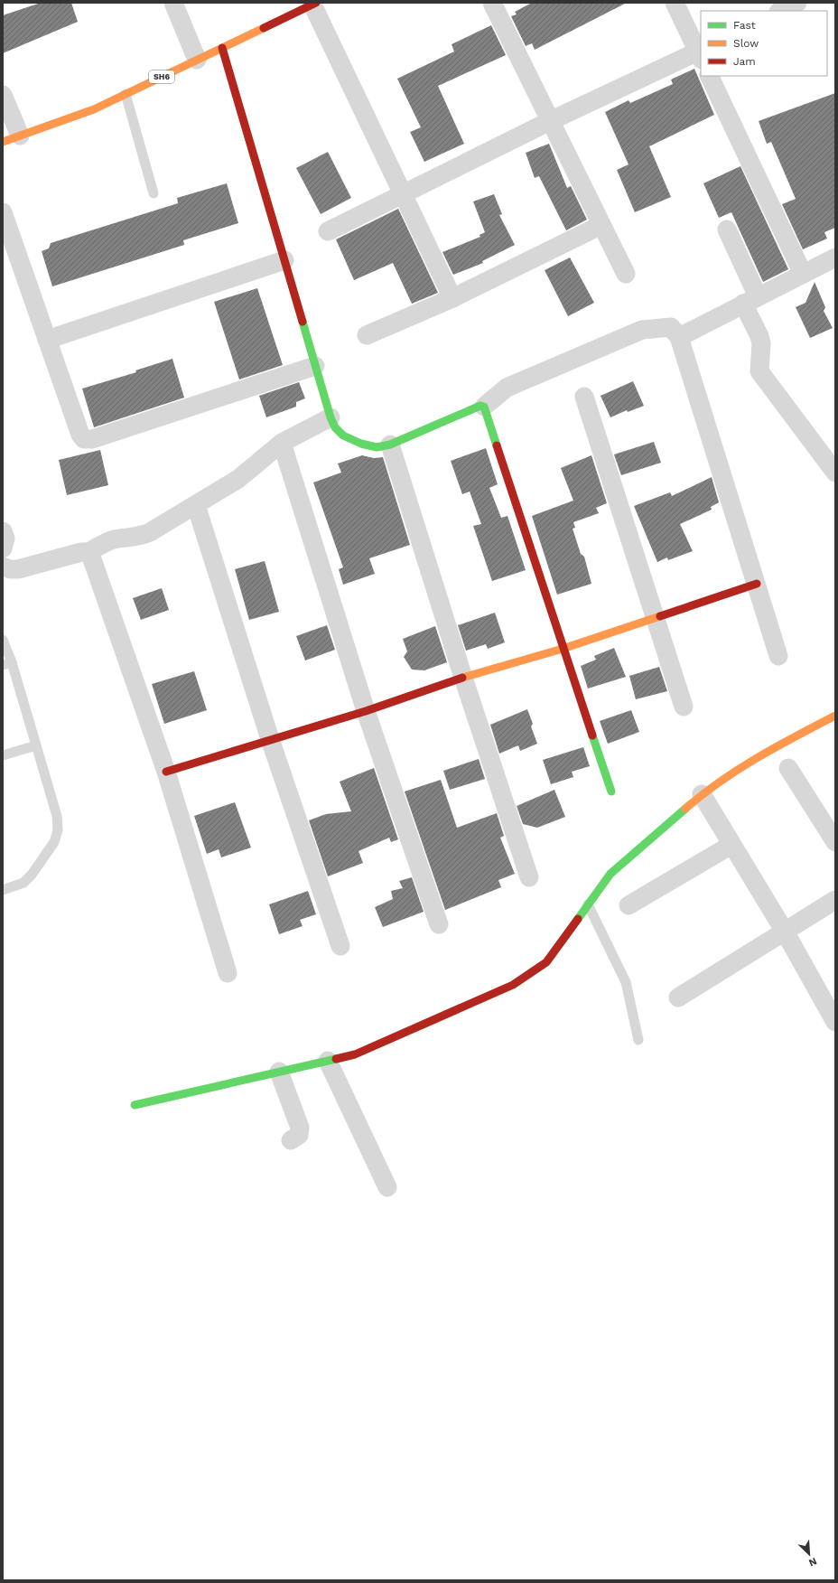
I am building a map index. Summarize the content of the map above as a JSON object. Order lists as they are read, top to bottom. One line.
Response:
{"streets":{"street":["SH6"]},"legend":["Fast","Slow","Jam"],"north":"bottom right"}
